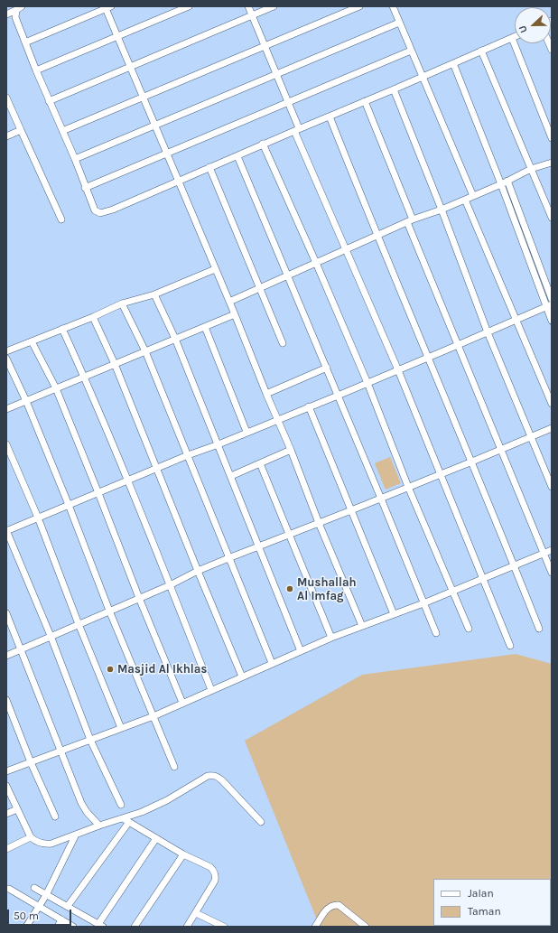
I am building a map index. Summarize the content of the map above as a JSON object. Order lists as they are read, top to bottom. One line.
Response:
{"places":["Mushallah Al Imfag","Masjid Al Ikhlas"],"legend":["Jalan","Taman"],"scale_bar":"50 m","north":"left"}
